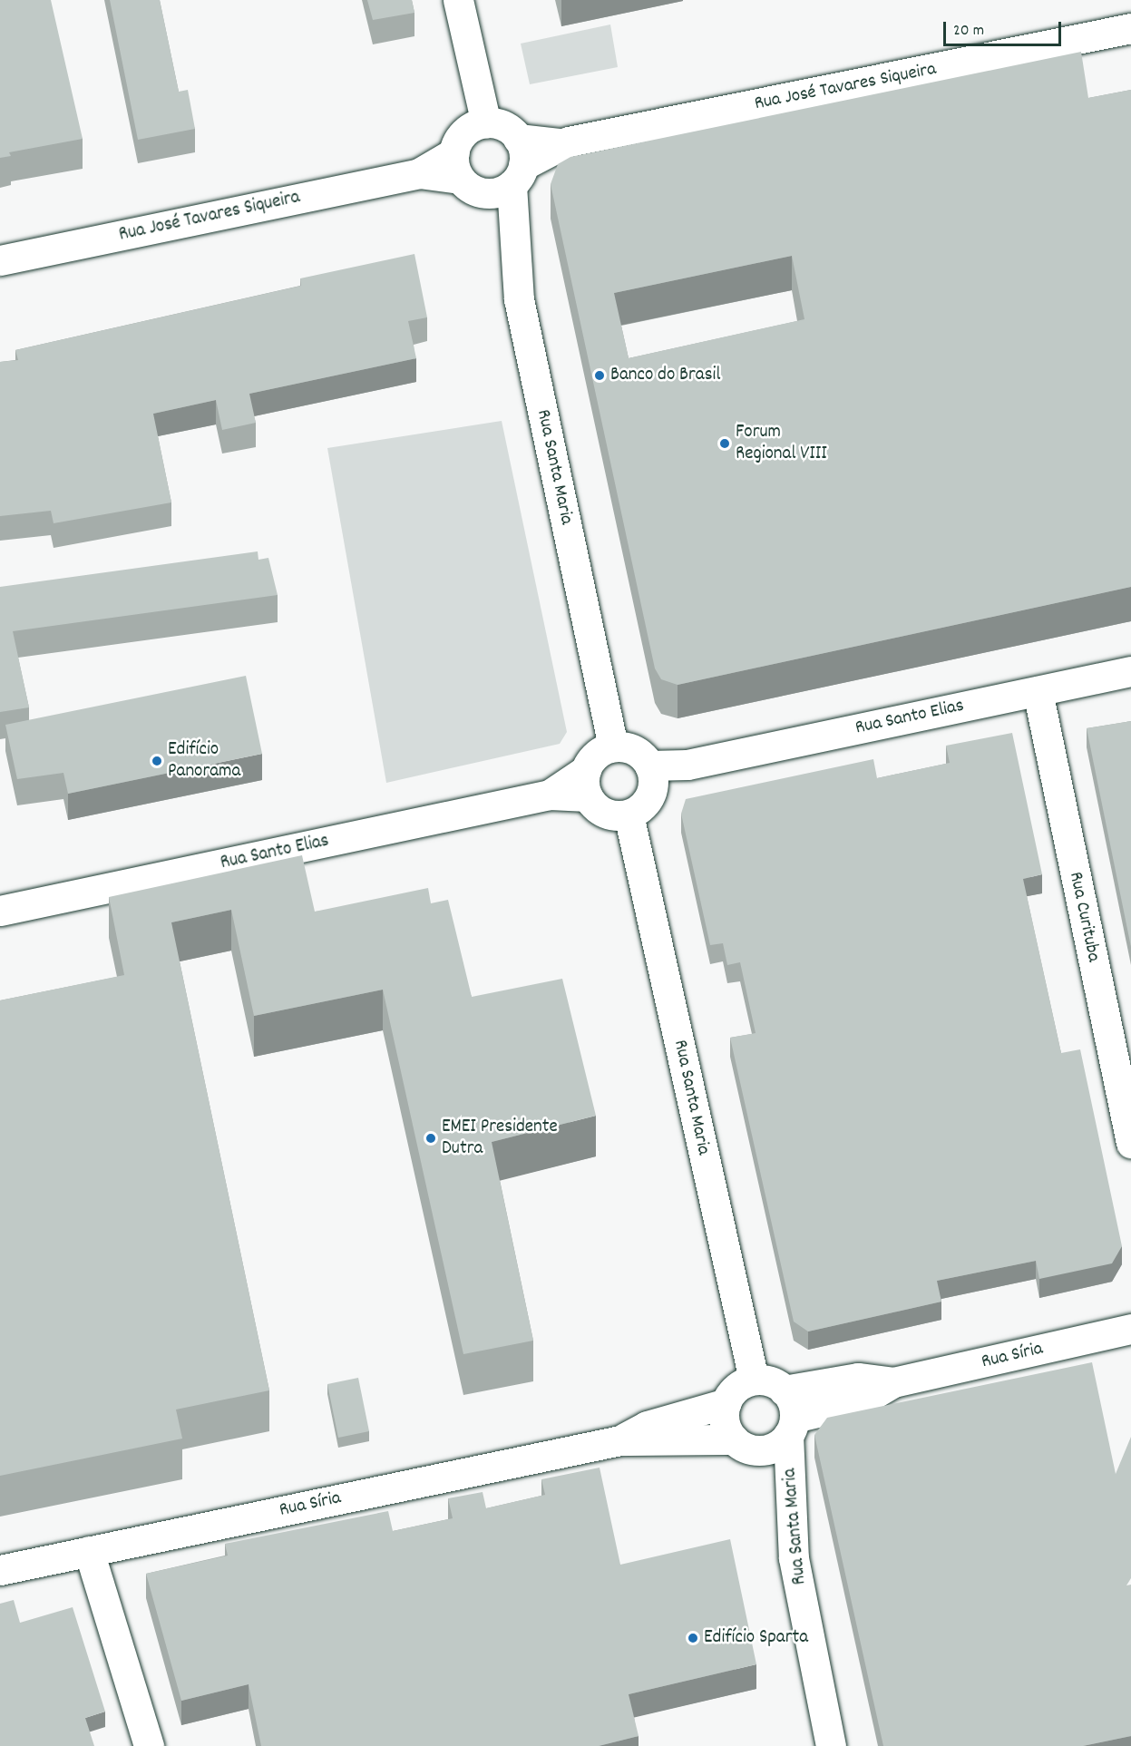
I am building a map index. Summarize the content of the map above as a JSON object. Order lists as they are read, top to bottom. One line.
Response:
{"streets":{"street":["Rua José Tavares Siqueira","Rua Santa Maria","Rua Santo Elias","Rua Curituba","Rua Síria"]},"crossings":[["Rua José Tavares Siqueira","Rua Santa Maria"],["Rua Santa Maria","Rua Santo Elias"],["Rua Santa Maria","Rua Síria"],["Rua Santo Elias","Rua Curituba"]],"places":["Banco do Brasil","Forum Regional VIII","Edifício Panorama","EMEI Presidente Dutra","Edifício Sparta"],"scale_bar":"20 m"}
